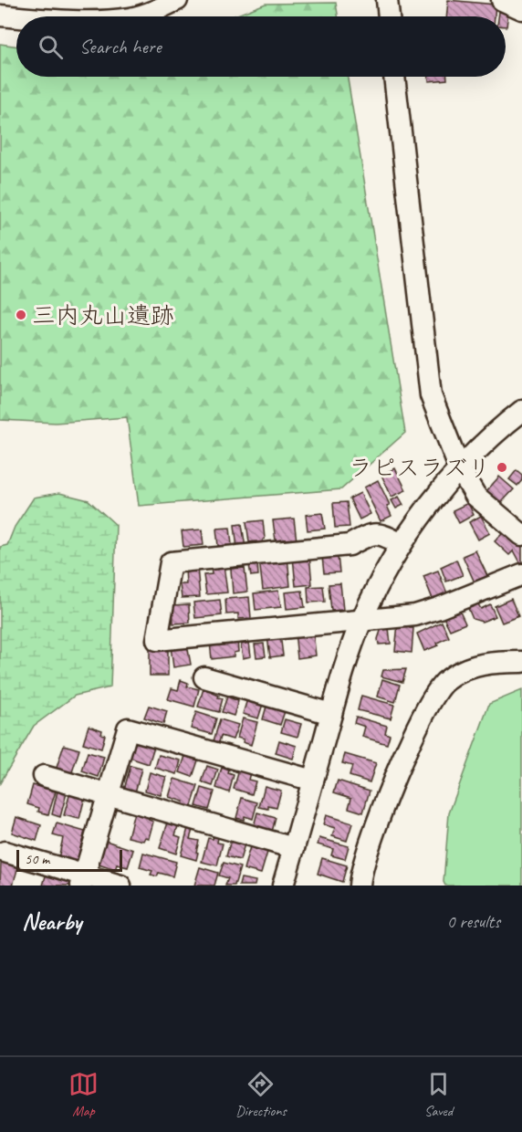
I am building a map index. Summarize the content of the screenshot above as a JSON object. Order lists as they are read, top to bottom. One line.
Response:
{"places":["三内丸山遺跡","ラピスラズリ"],"scale_bar":"50 m","page":{"search":"Search here","scale":"50 m","heading":["Nearby","0 results"],"nav":["Map","Directions","Saved"]}}
